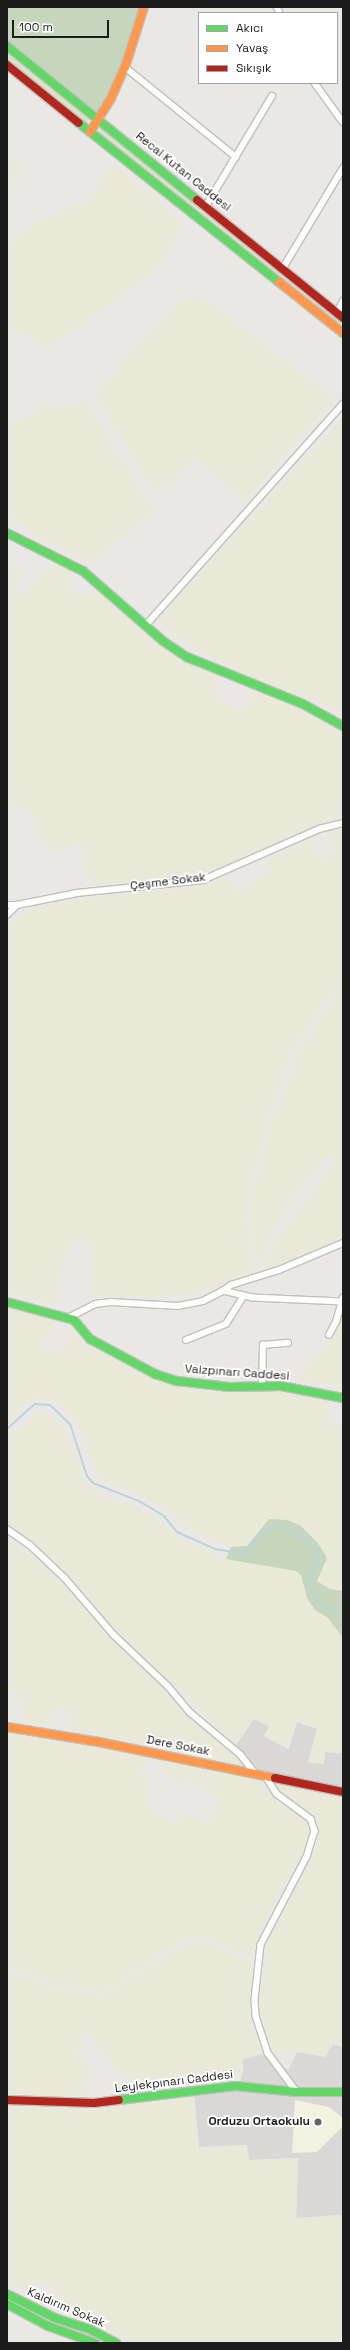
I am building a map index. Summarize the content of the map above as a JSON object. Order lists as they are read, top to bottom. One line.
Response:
{"streets":{"street":["Recai Kutan Caddesi","Çeşme Sokak","Vaizpınarı Caddesi","Dere Sokak","Leylekpınarı Caddesi","Kaldırım Sokak"]},"places":["Orduzu Ortaokulu"],"legend":["Akıcı","Yavaş","Sıkışık"],"scale_bar":"100 m"}
